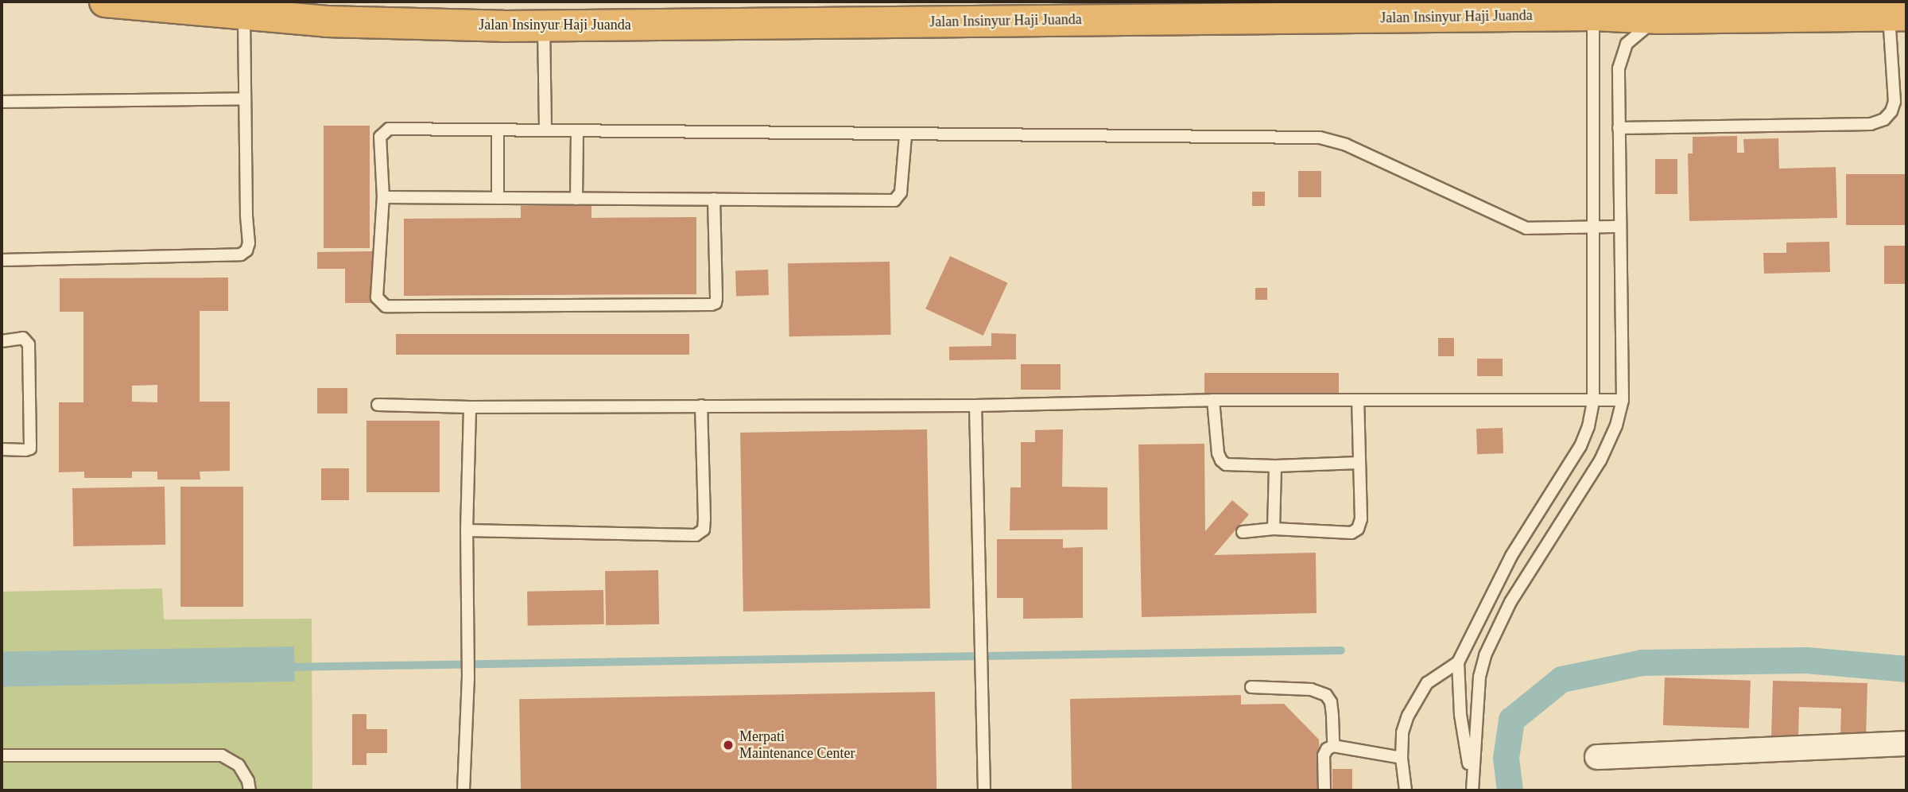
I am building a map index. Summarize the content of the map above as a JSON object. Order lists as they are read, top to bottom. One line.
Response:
{"streets":{"highway":["Jalan Insinyur Haji Juanda"]},"places":["Merpati Maintenance Center"]}
